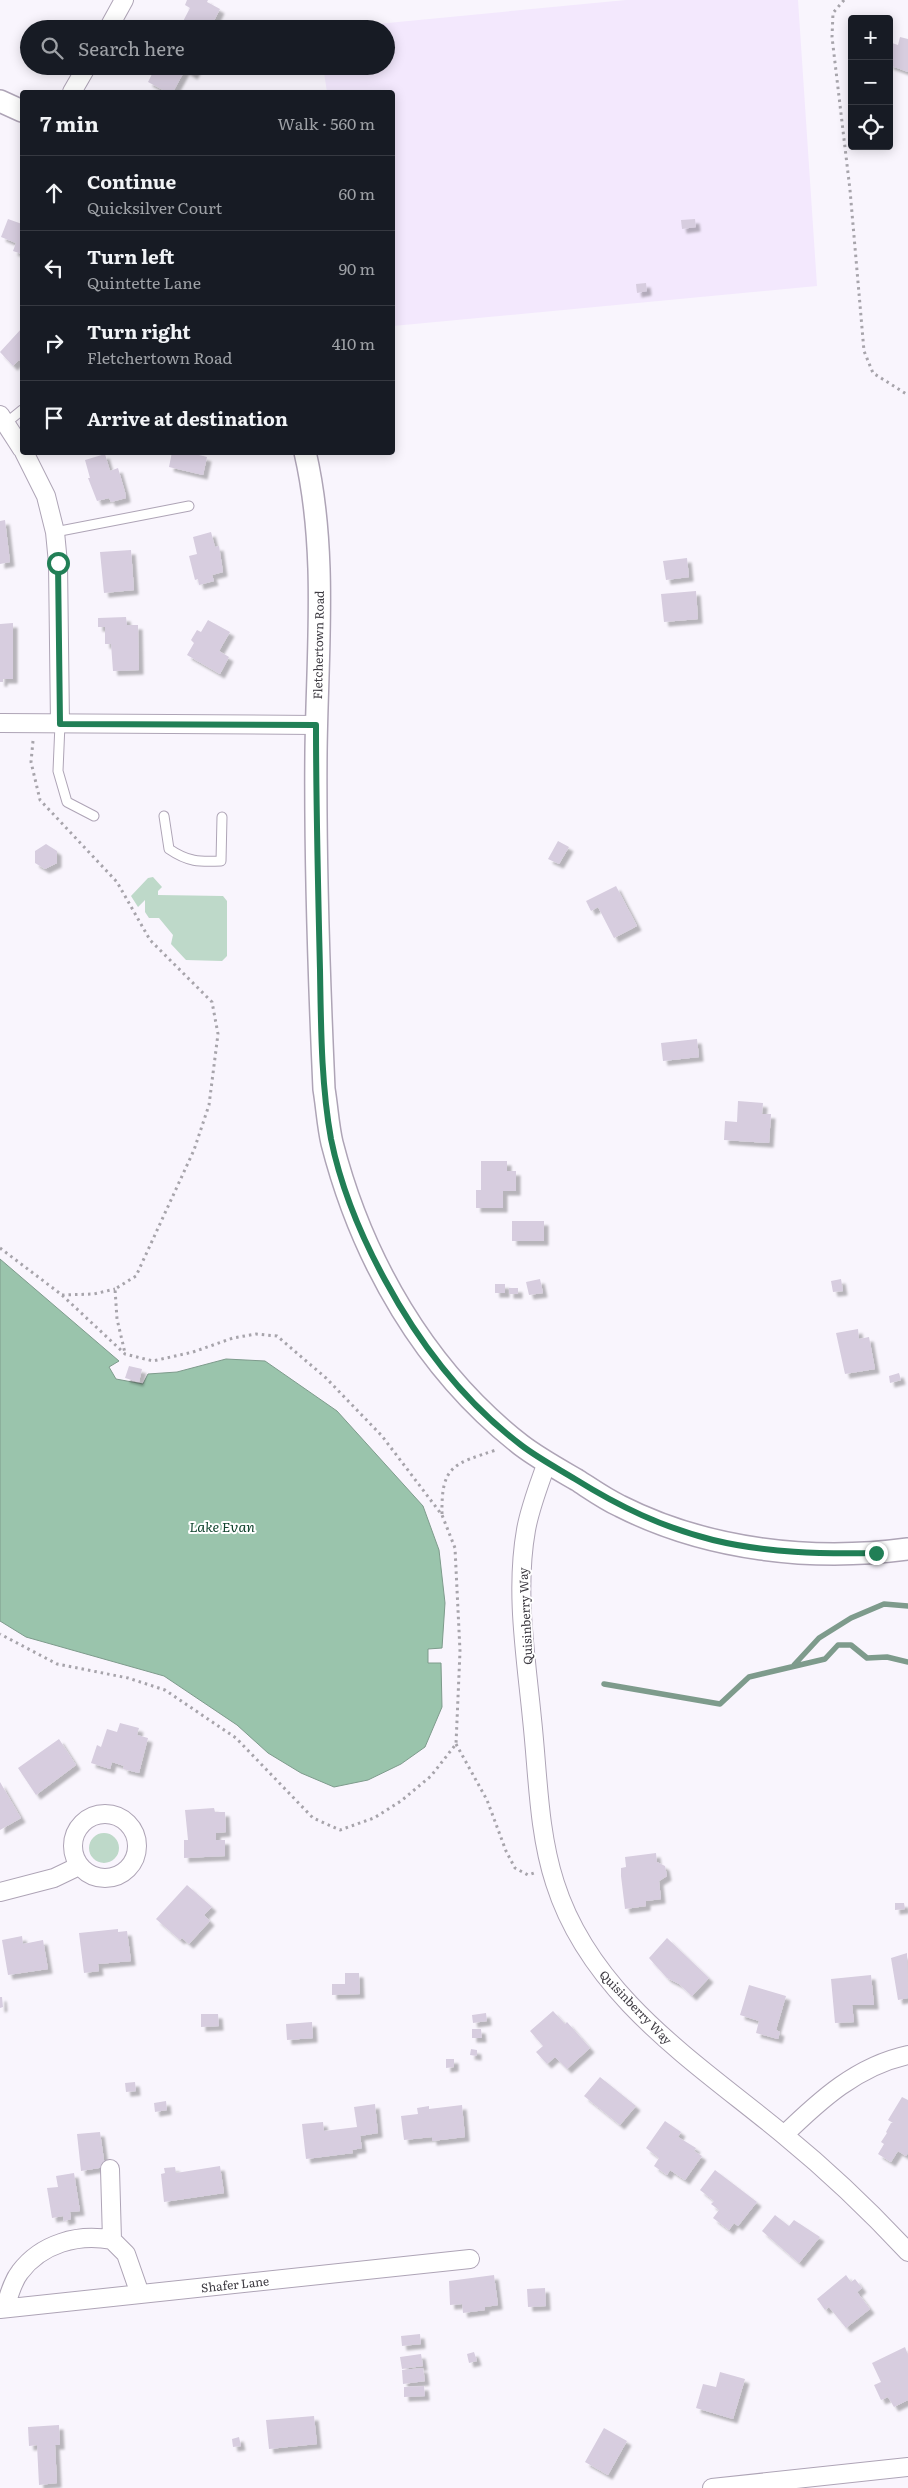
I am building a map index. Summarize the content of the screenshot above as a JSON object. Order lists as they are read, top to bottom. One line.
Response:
{"streets":{"street":["Fletchertown Road","Quisinberry Way","Shafer Lane"]},"crossings":[["Fletchertown Road","Quisinberry Way"]],"water":["Lake Evan"],"page":{"map_buttons":["+","−"],"search":"Search here","heading":["7 min","Walk · 560 m"],"list":[["Continue","Quicksilver Court","60 m"],["Turn left","Quintette Lane","90 m"],["Turn right","Fletchertown Road","410 m"],"Arrive at destination"]}}
